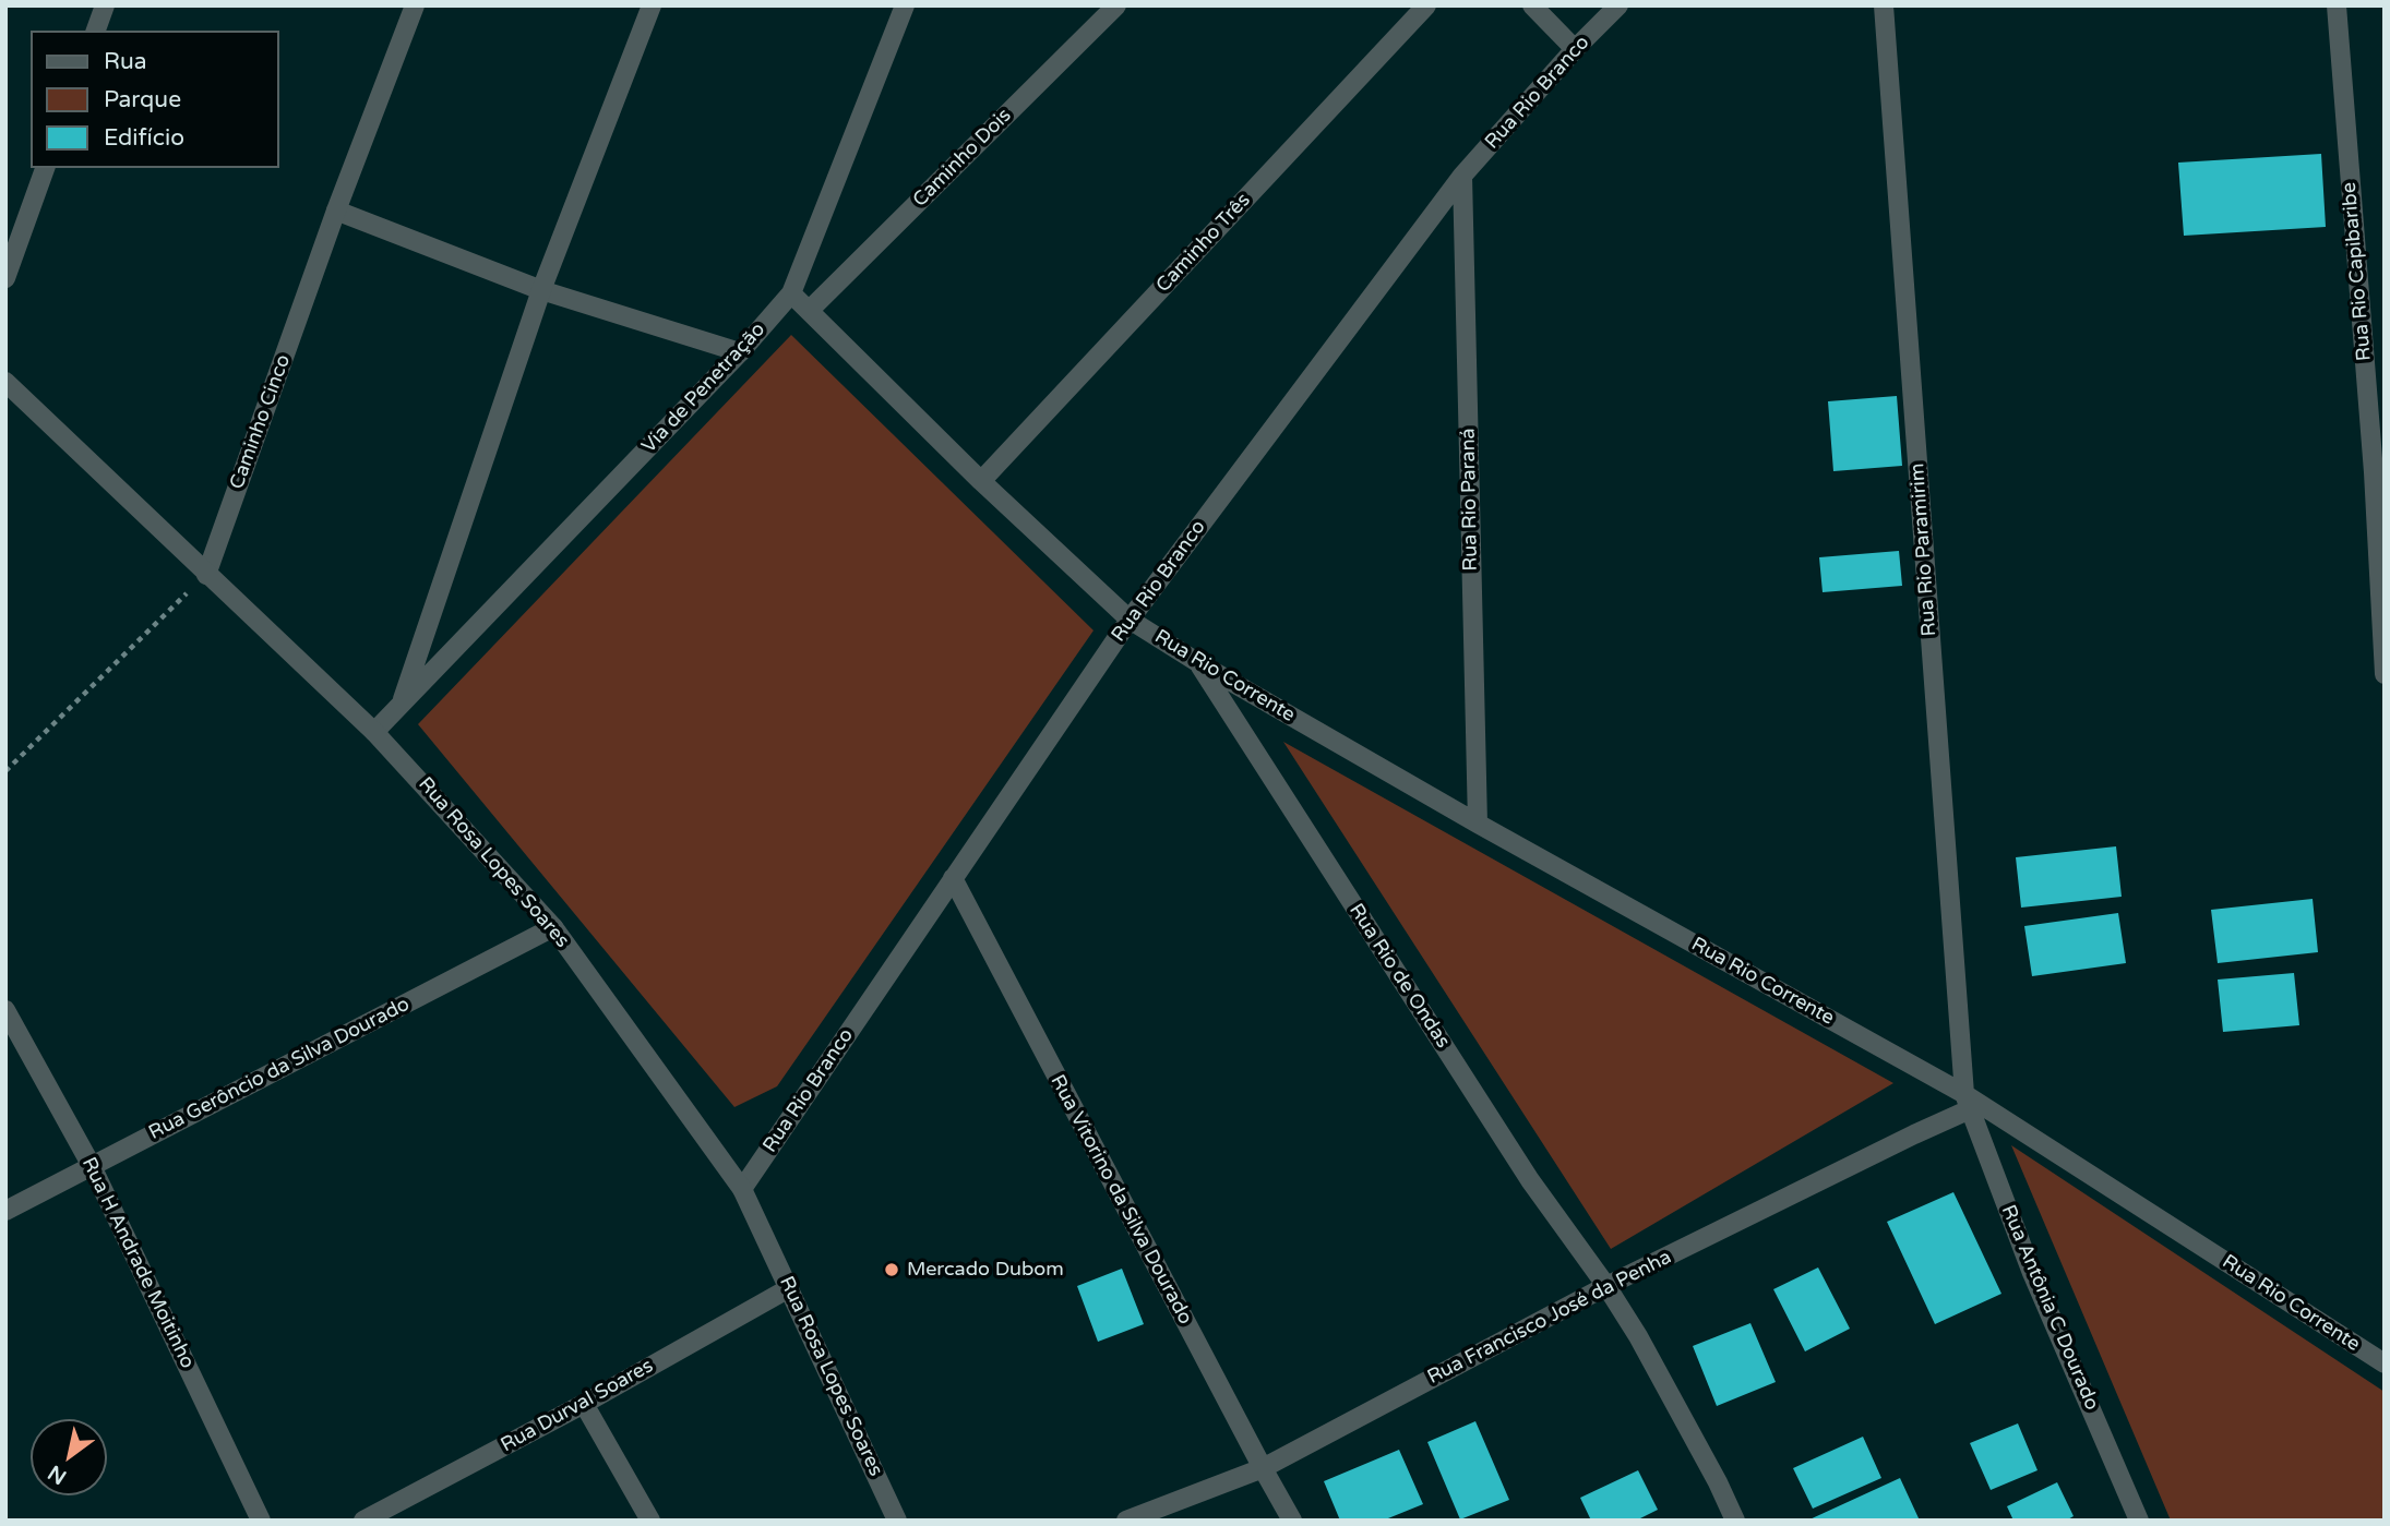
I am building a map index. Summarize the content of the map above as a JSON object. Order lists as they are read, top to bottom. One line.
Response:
{"streets":{"street":["Rua Rio Branco","Caminho Dois","Caminho Três","Rua Rio Capibaribe","Via de Penetração","Caminho Cinco","Rua Rio Paraná","Rua Rio Paramirim","Rua Rio Corrente","Rua Rosa Lopes Soares","Rua Rio de Ondas","Rua Gerôncio da Silva Dourado","Rua Vitorino da Silva Dourado","Rua H Andrade Moitinho","Rua Antônia C Dourado","Rua Francisco José da Penha","Rua Durval Soares"]},"crossings":[["Rua Rio Branco","Rua Rio Paraná"],["Rua Rio Branco","Rua Rio Corrente"],["Rua Rio Branco","Rua Rosa Lopes Soares"],["Rua Rio Branco","Rua Vitorino da Silva Dourado"],["Caminho Dois","Rua Rio Corrente"],["Caminho Três","Rua Rio Corrente"],["Via de Penetração","Rua Rio Corrente"],["Via de Penetração","Rua Rosa Lopes Soares"],["Caminho Cinco","Rua Rosa Lopes Soares"],["Rua Rio Paraná","Rua Rio Corrente"],["Rua Rio Paramirim","Rua Rio Corrente"],["Rua Rio Paramirim","Rua Antônia C Dourado"],["Rua Rio Paramirim","Rua Francisco José da Penha"],["Rua Rio Corrente","Rua Rio de Ondas"],["Rua Rio Corrente","Rua Antônia C Dourado"],["Rua Rio Corrente","Rua Francisco José da Penha"],["Rua Rosa Lopes Soares","Rua Gerôncio da Silva Dourado"],["Rua Rosa Lopes Soares","Rua Durval Soares"],["Rua Rio de Ondas","Rua Francisco José da Penha"],["Rua Gerôncio da Silva Dourado","Rua H Andrade Moitinho"],["Rua Vitorino da Silva Dourado","Rua Francisco José da Penha"],["Rua Antônia C Dourado","Rua Francisco José da Penha"]],"places":["Mercado Dubom"],"legend":["Rua","Parque","Edifício"],"north":"bottom left"}
